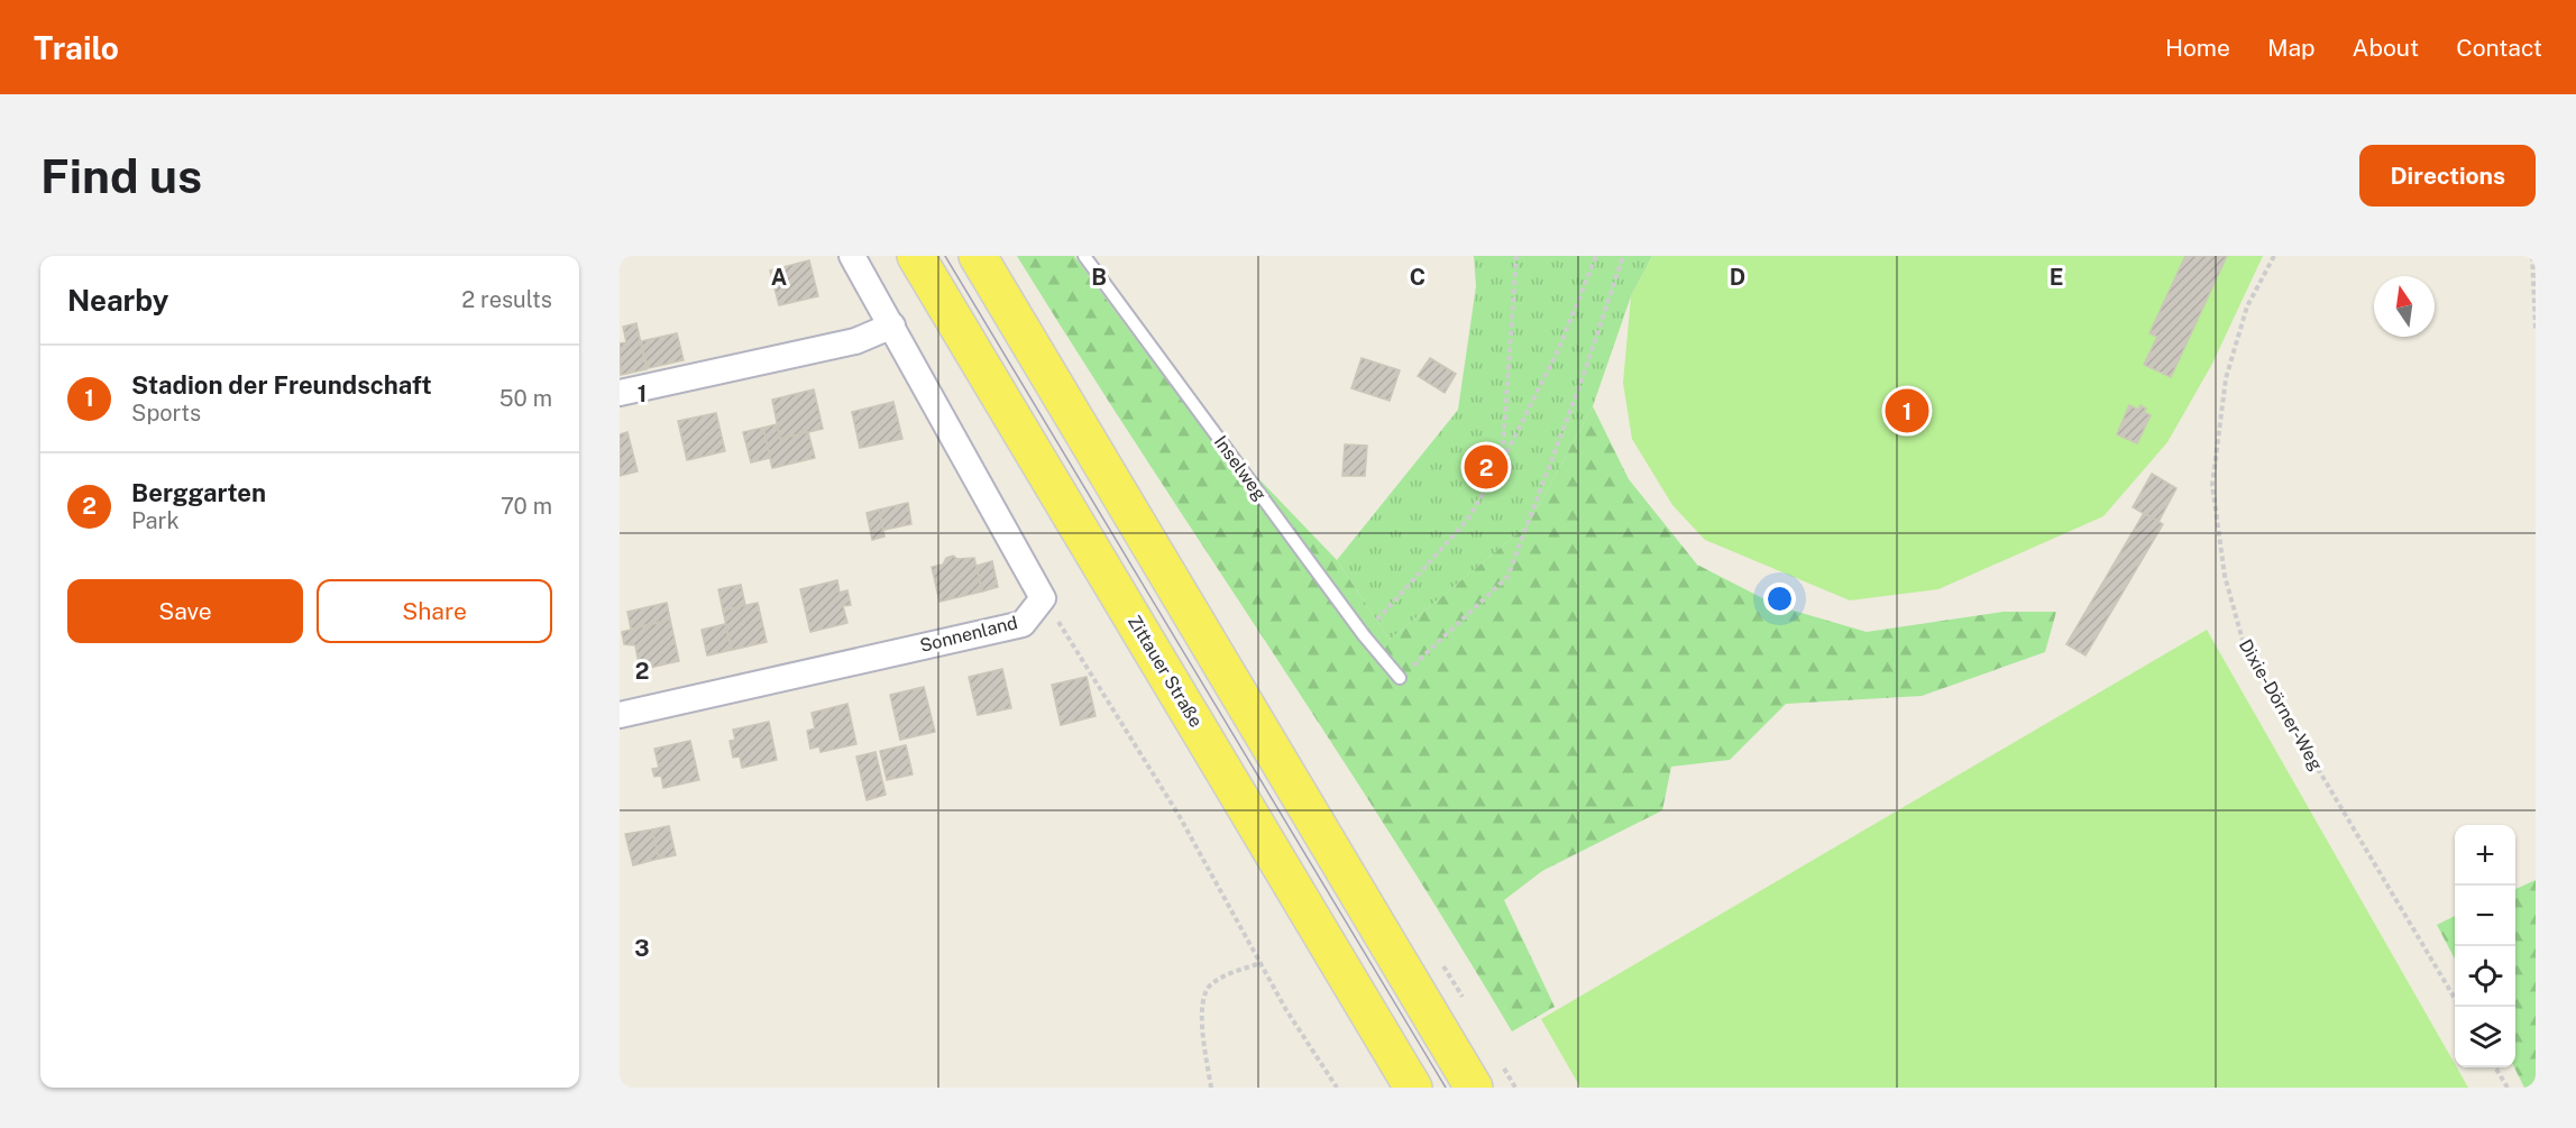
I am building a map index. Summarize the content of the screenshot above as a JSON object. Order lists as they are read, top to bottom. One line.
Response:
{"streets":{"main road":["Zittauer Straße"],"street":["Sonnenland"],"lane":["Inselweg"],"path":["Dixie-Dörner-Weg"]},"north":"top","page":{"header":"Trailo","nav":["Home","Map","About","Contact"],"buttons":["Directions",["Save","Share"]],"title":"Find us","heading":["Nearby","2 results"],"list":[{"mark":"1","name":"Stadion der Freundschaft","note":"Sports","value":"50 m"},{"mark":"2","name":"Berggarten","note":"Park","value":"70 m"}],"pins":["1","2"],"map_buttons":["+","−"]},"grid":{"columns":["A","B","C","D","E"],"rows":["1","2","3"]}}
